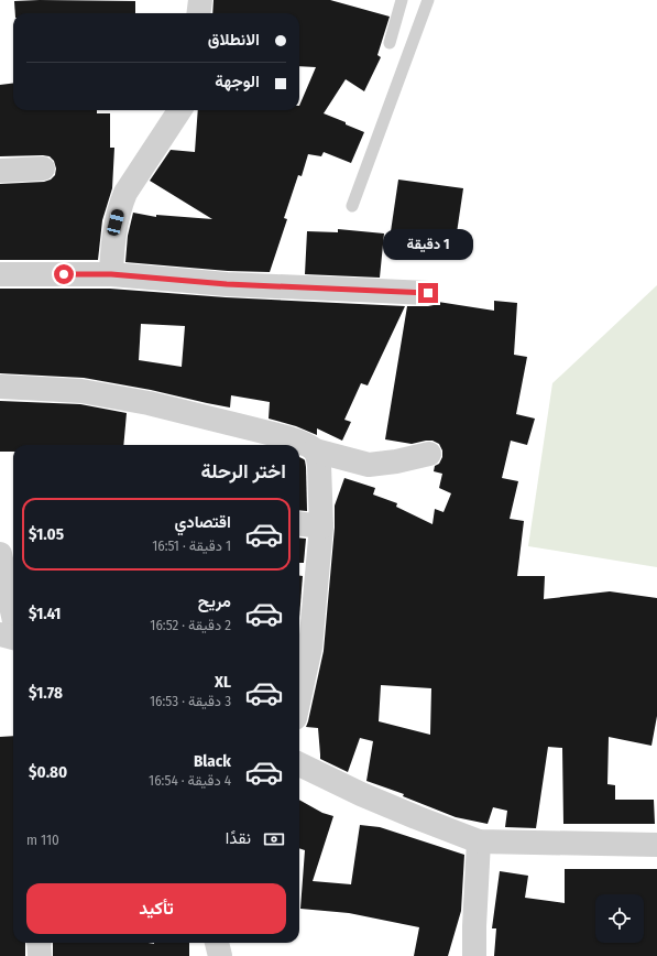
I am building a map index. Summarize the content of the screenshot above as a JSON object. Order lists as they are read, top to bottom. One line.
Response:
{"page":{"banner":["الانطلاق","الوجهة"],"bubble":"1 دقيقة","heading":"اختر الرحلة","list":[{"name":"اقتصادي","note":"1 دقيقة · 16:51","value":"$1.05"},{"name":"مريح","note":"2 دقيقة · 16:52","value":"$1.41"},{"name":"XL","note":"3 دقيقة · 16:53","value":"$1.78"},{"name":"Black","note":"4 دقيقة · 16:54","value":"$0.80"}],"pay":["نقدًا","110 m"],"buttons":"تأكيد"}}
